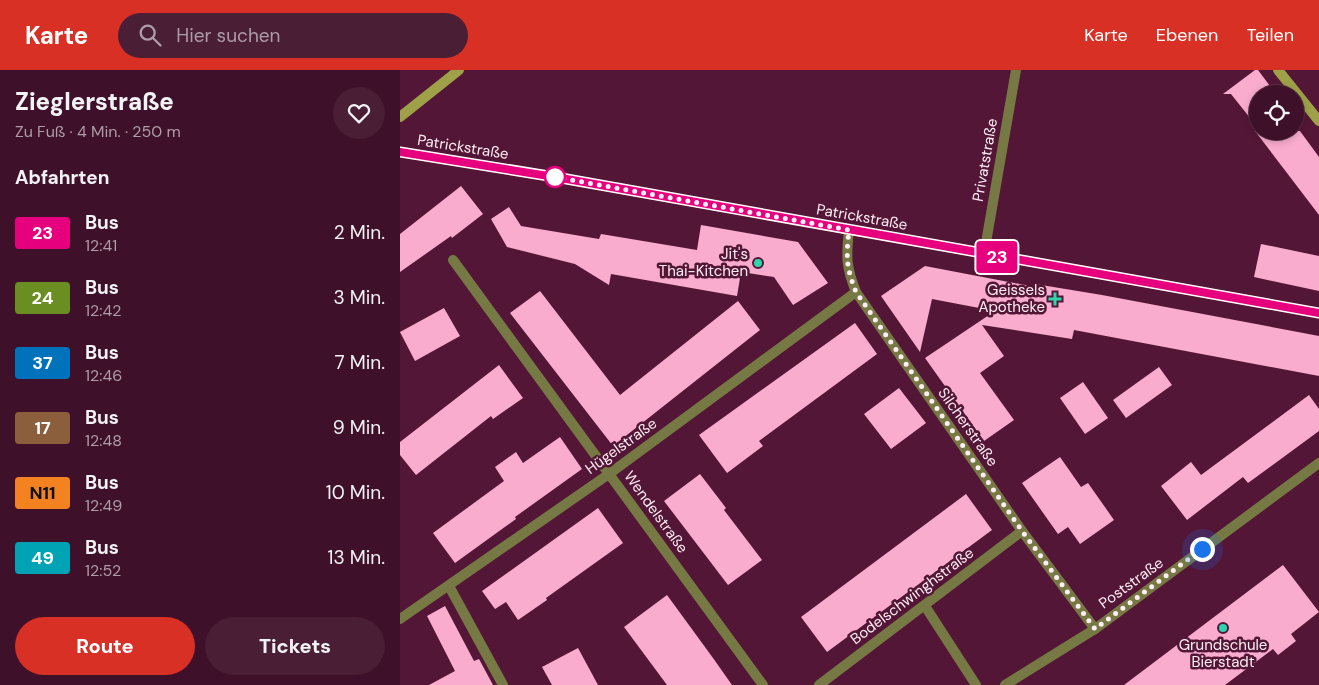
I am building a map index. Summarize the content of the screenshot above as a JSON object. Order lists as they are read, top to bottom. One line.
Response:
{"streets":{"main road":["Patrickstraße"],"street":["Privatstraße","Silcherstraße","Hügelstraße","Wendelstraße","Poststraße","Bodelschwinghstraße"]},"crossings":[["Patrickstraße","Privatstraße"],["Patrickstraße","Silcherstraße"],["Silcherstraße","Hügelstraße"],["Silcherstraße","Poststraße"],["Silcherstraße","Bodelschwinghstraße"],["Hügelstraße","Wendelstraße"]],"places":{"other":["Jit's Thai-Kitchen","Grundschule Bierstadt"],"health":["Geissels Apotheke"]},"lines":["bus line 23"],"page":{"header":"Karte","search":"Hier suchen","nav":["Karte","Ebenen","Teilen"],"heading":[["Zieglerstraße","Zu Fuß · 4 Min. · 250 m"],"Abfahrten"],"on_map":"23","list":[{"mark":"23","name":"Bus","note":"12:41","value":"2 Min."},{"mark":"24","name":"Bus","note":"12:42","value":"3 Min."},{"mark":"37","name":"Bus","note":"12:46","value":"7 Min."},{"mark":"17","name":"Bus","note":"12:48","value":"9 Min."},{"mark":"N11","name":"Bus","note":"12:49","value":"10 Min."},{"mark":"49","name":"Bus","note":"12:52","value":"13 Min."}],"buttons":["Route","Tickets"]}}
